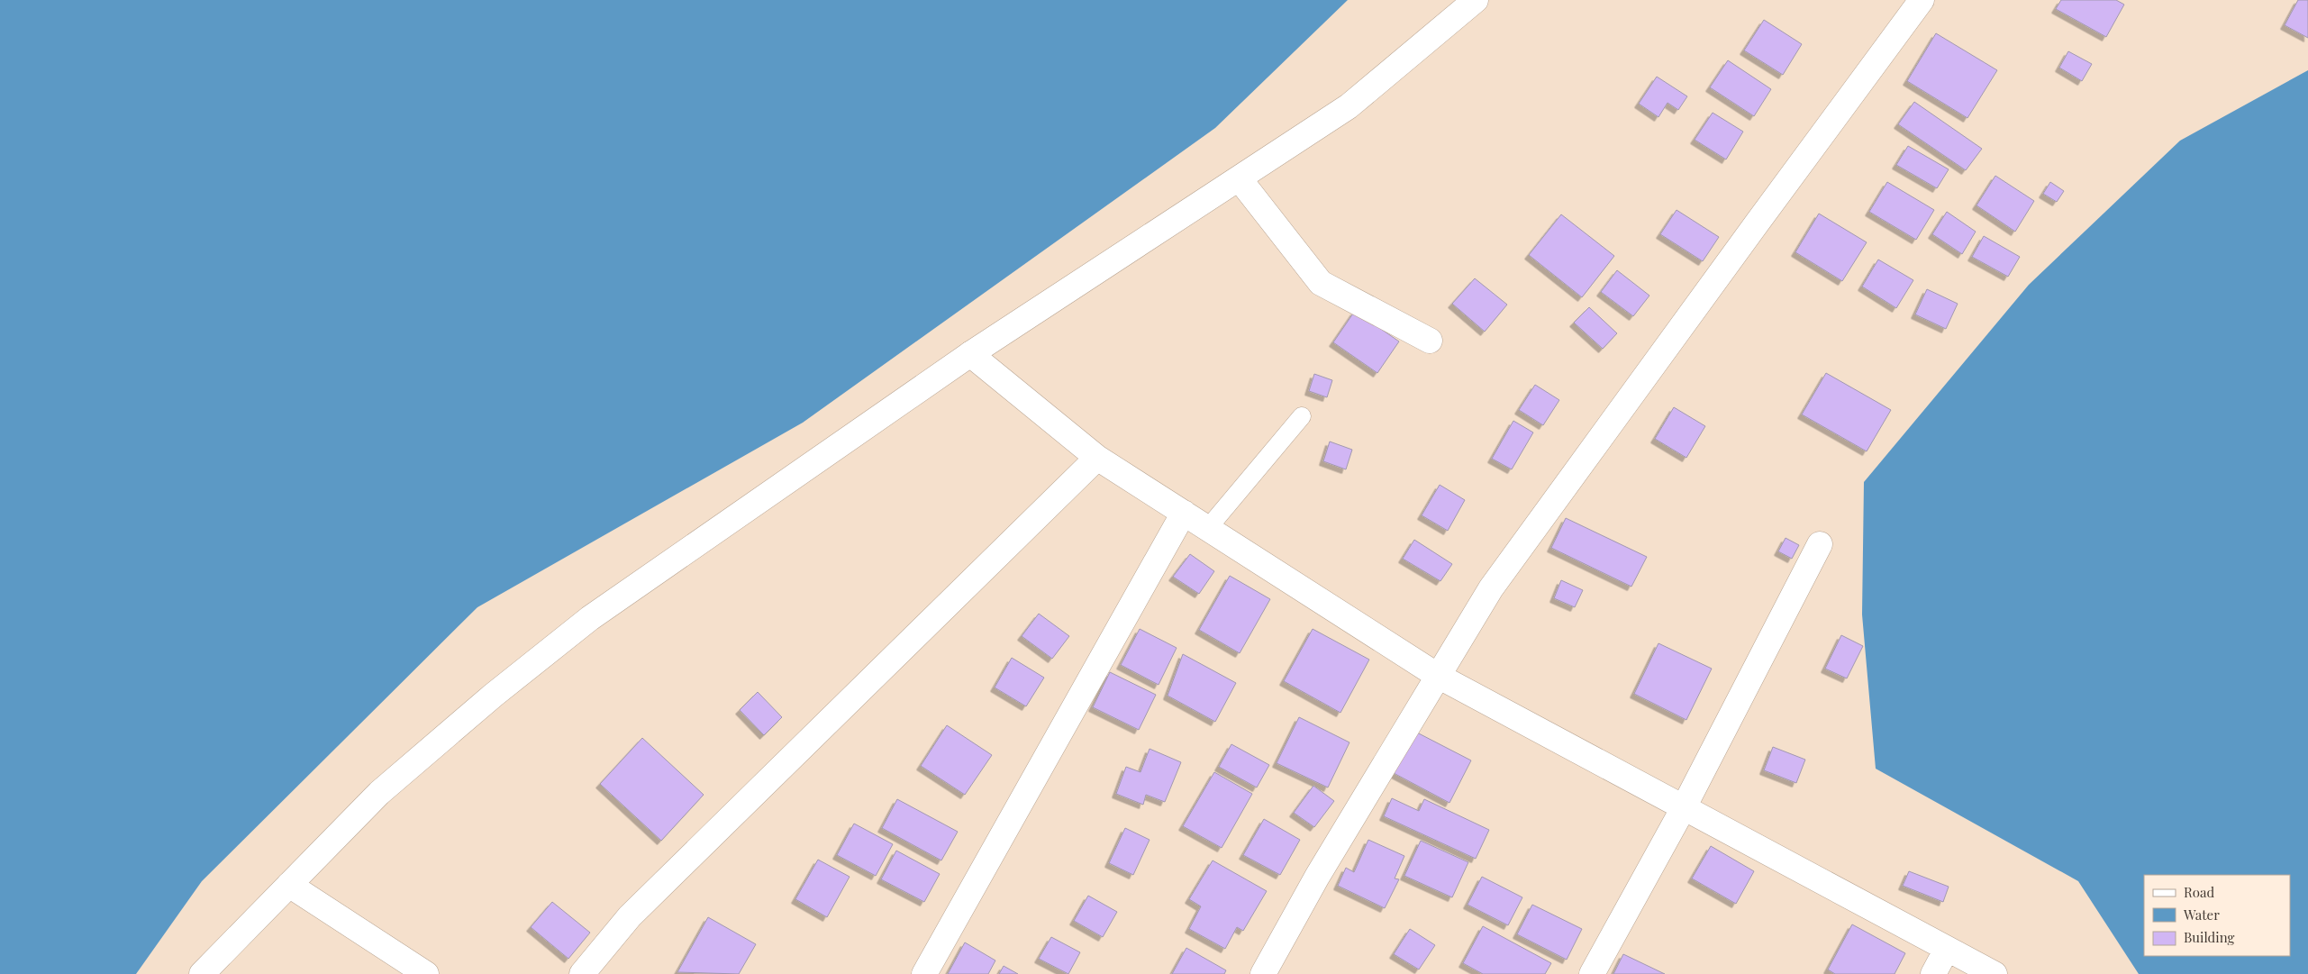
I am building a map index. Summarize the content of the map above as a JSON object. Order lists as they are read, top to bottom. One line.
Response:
{"legend":["Road","Water","Building"]}
